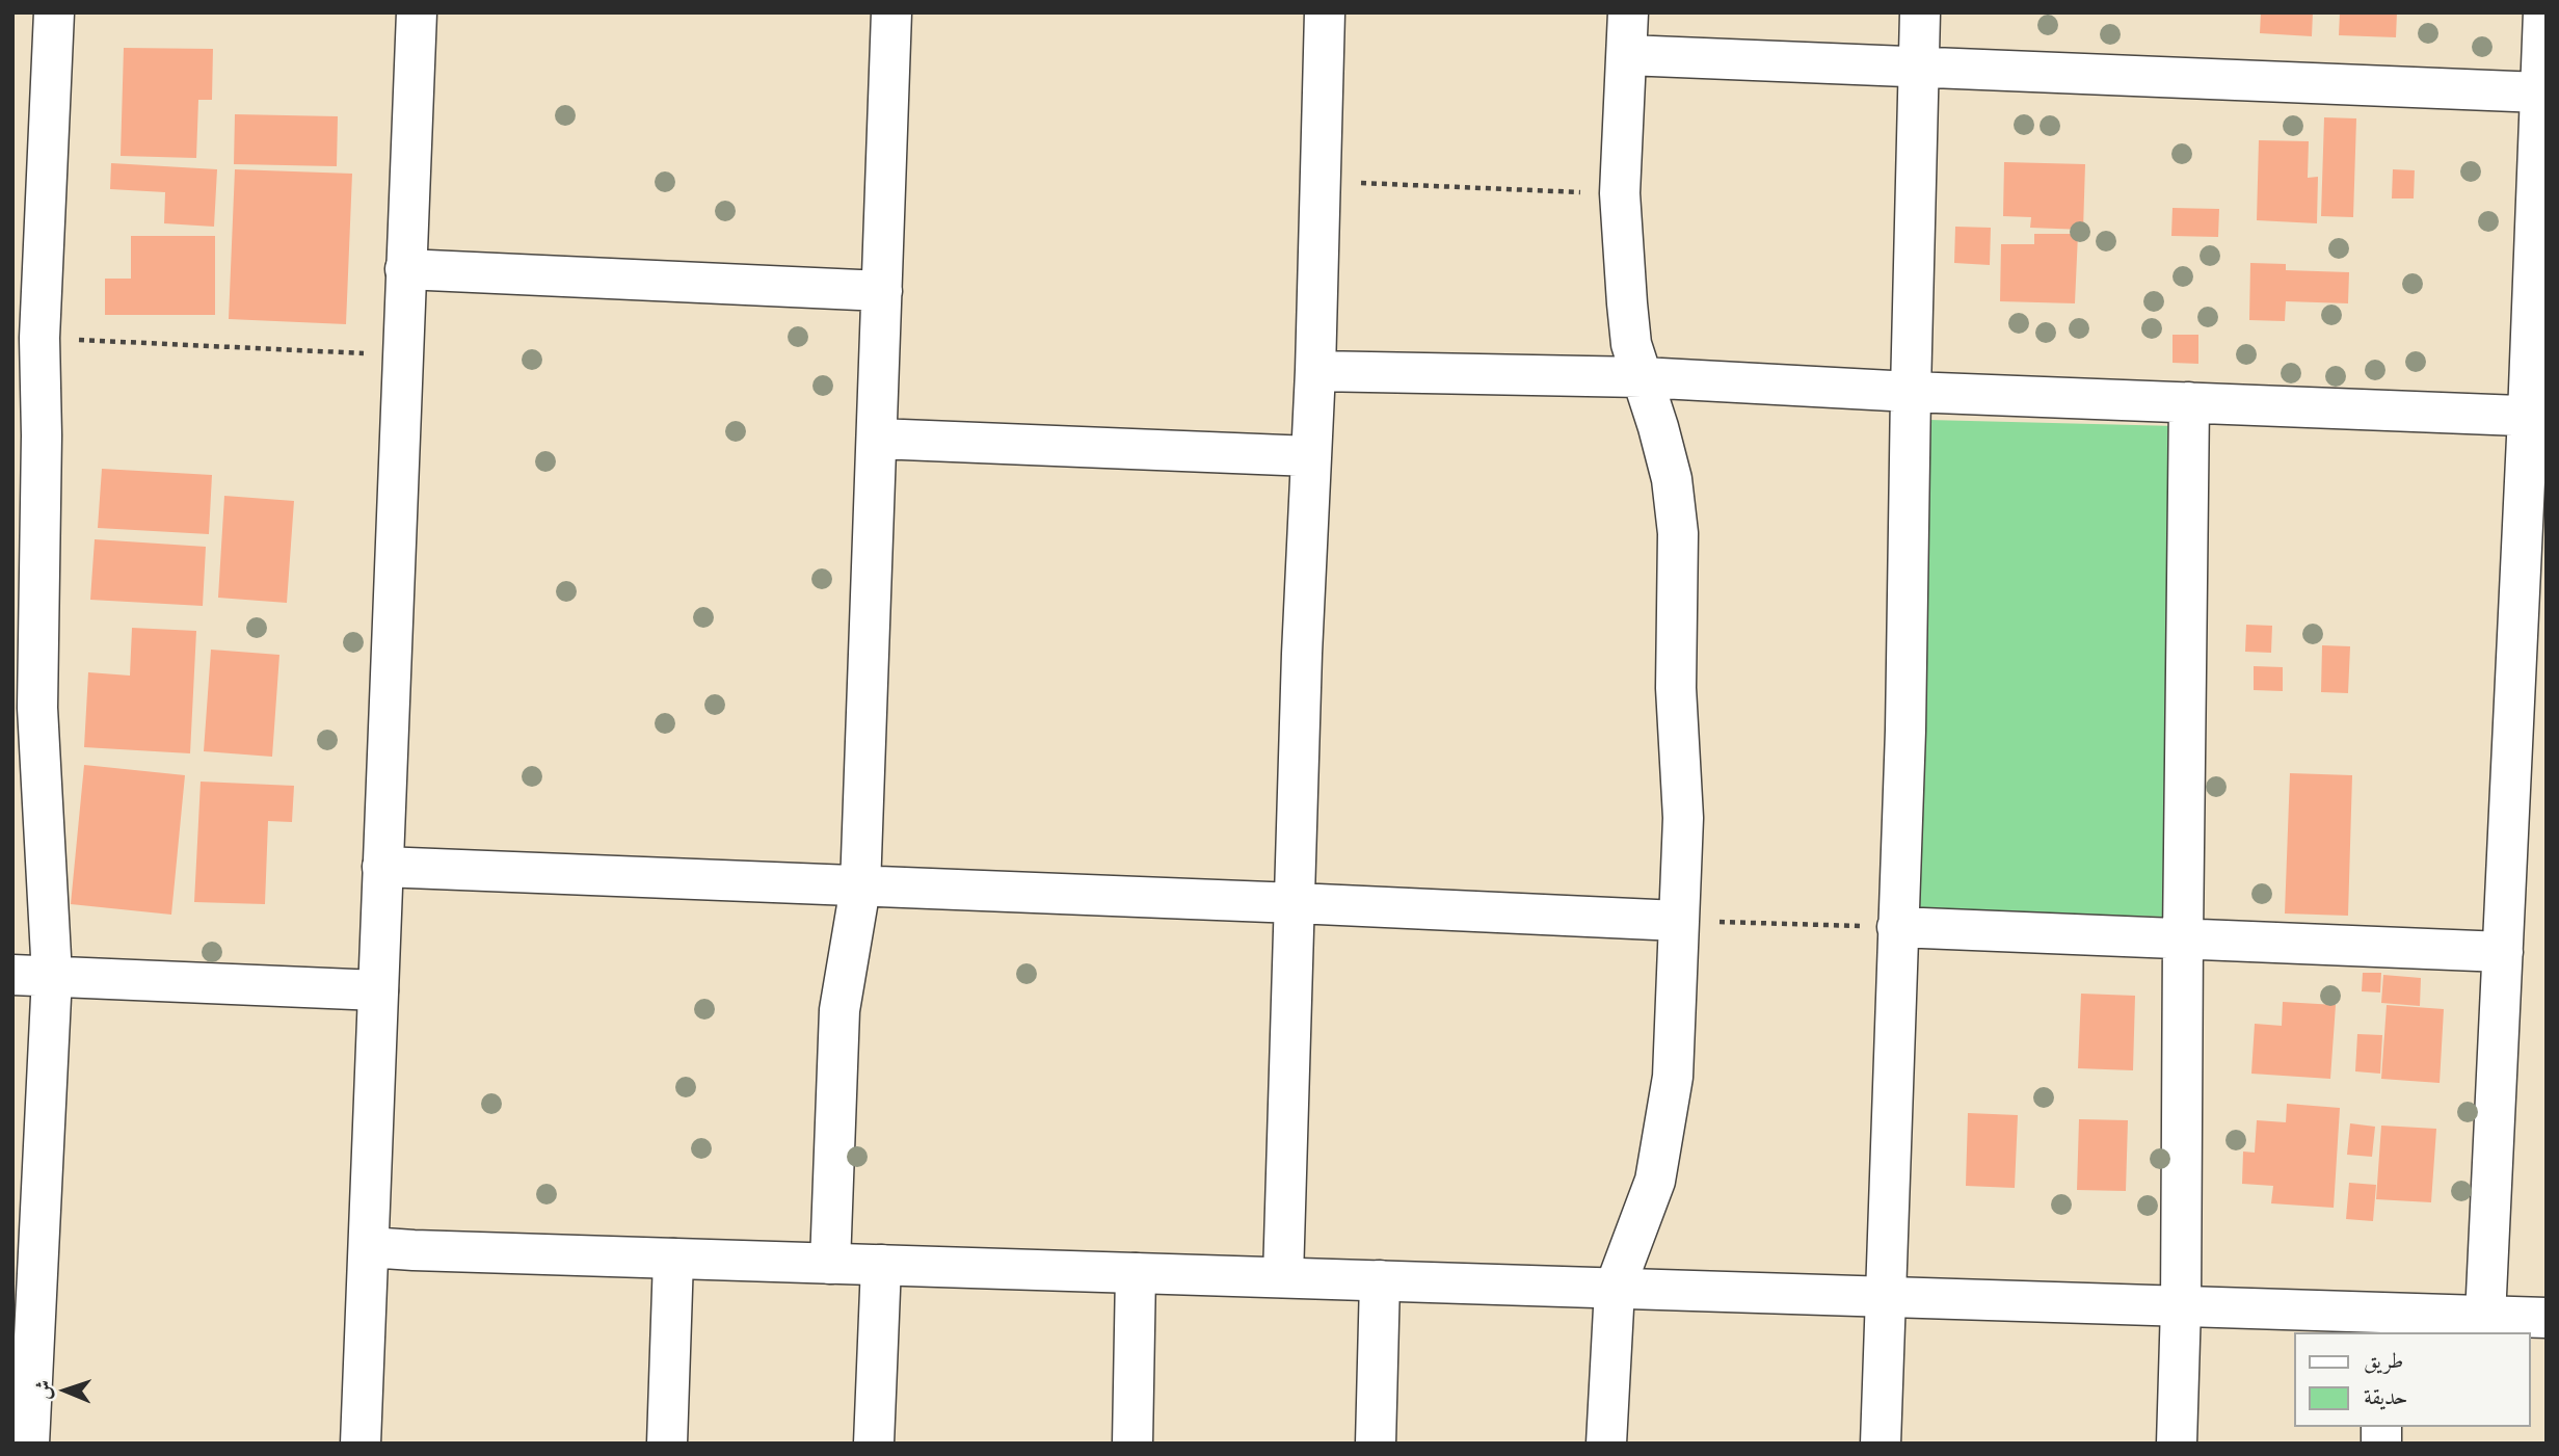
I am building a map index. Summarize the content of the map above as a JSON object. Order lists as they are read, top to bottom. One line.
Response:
{"legend":["طريق","حديقة"],"north":"left"}
